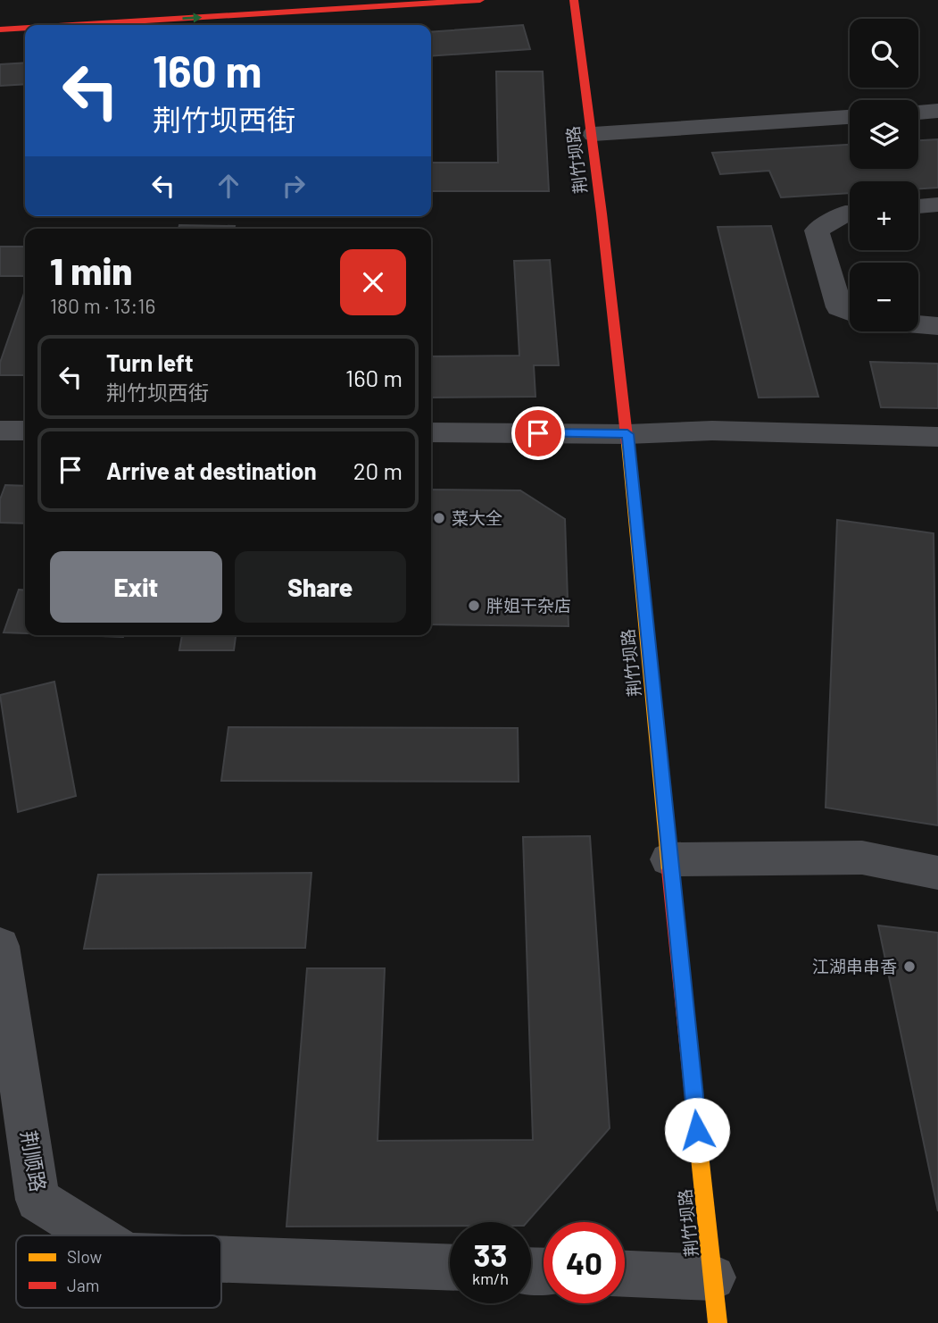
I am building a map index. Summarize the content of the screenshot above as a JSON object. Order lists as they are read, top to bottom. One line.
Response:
{"streets":{"street":["荆竹坝路","荆顺路"]},"places":["菜大全","胖姐干杂店","江湖串串香"],"legend":["Slow","Jam"],"page":{"map_buttons":["+","−"],"turn":["160 m","荆竹坝西街"],"heading":["1 min","180 m · 13:16"],"list":[{"name":"Turn left","note":"荆竹坝西街","value":"160 m"},{"name":"Arrive at destination","value":"20 m"}],"buttons":["Exit","Share"],"speed":"33 km/h","limit":"40"}}
